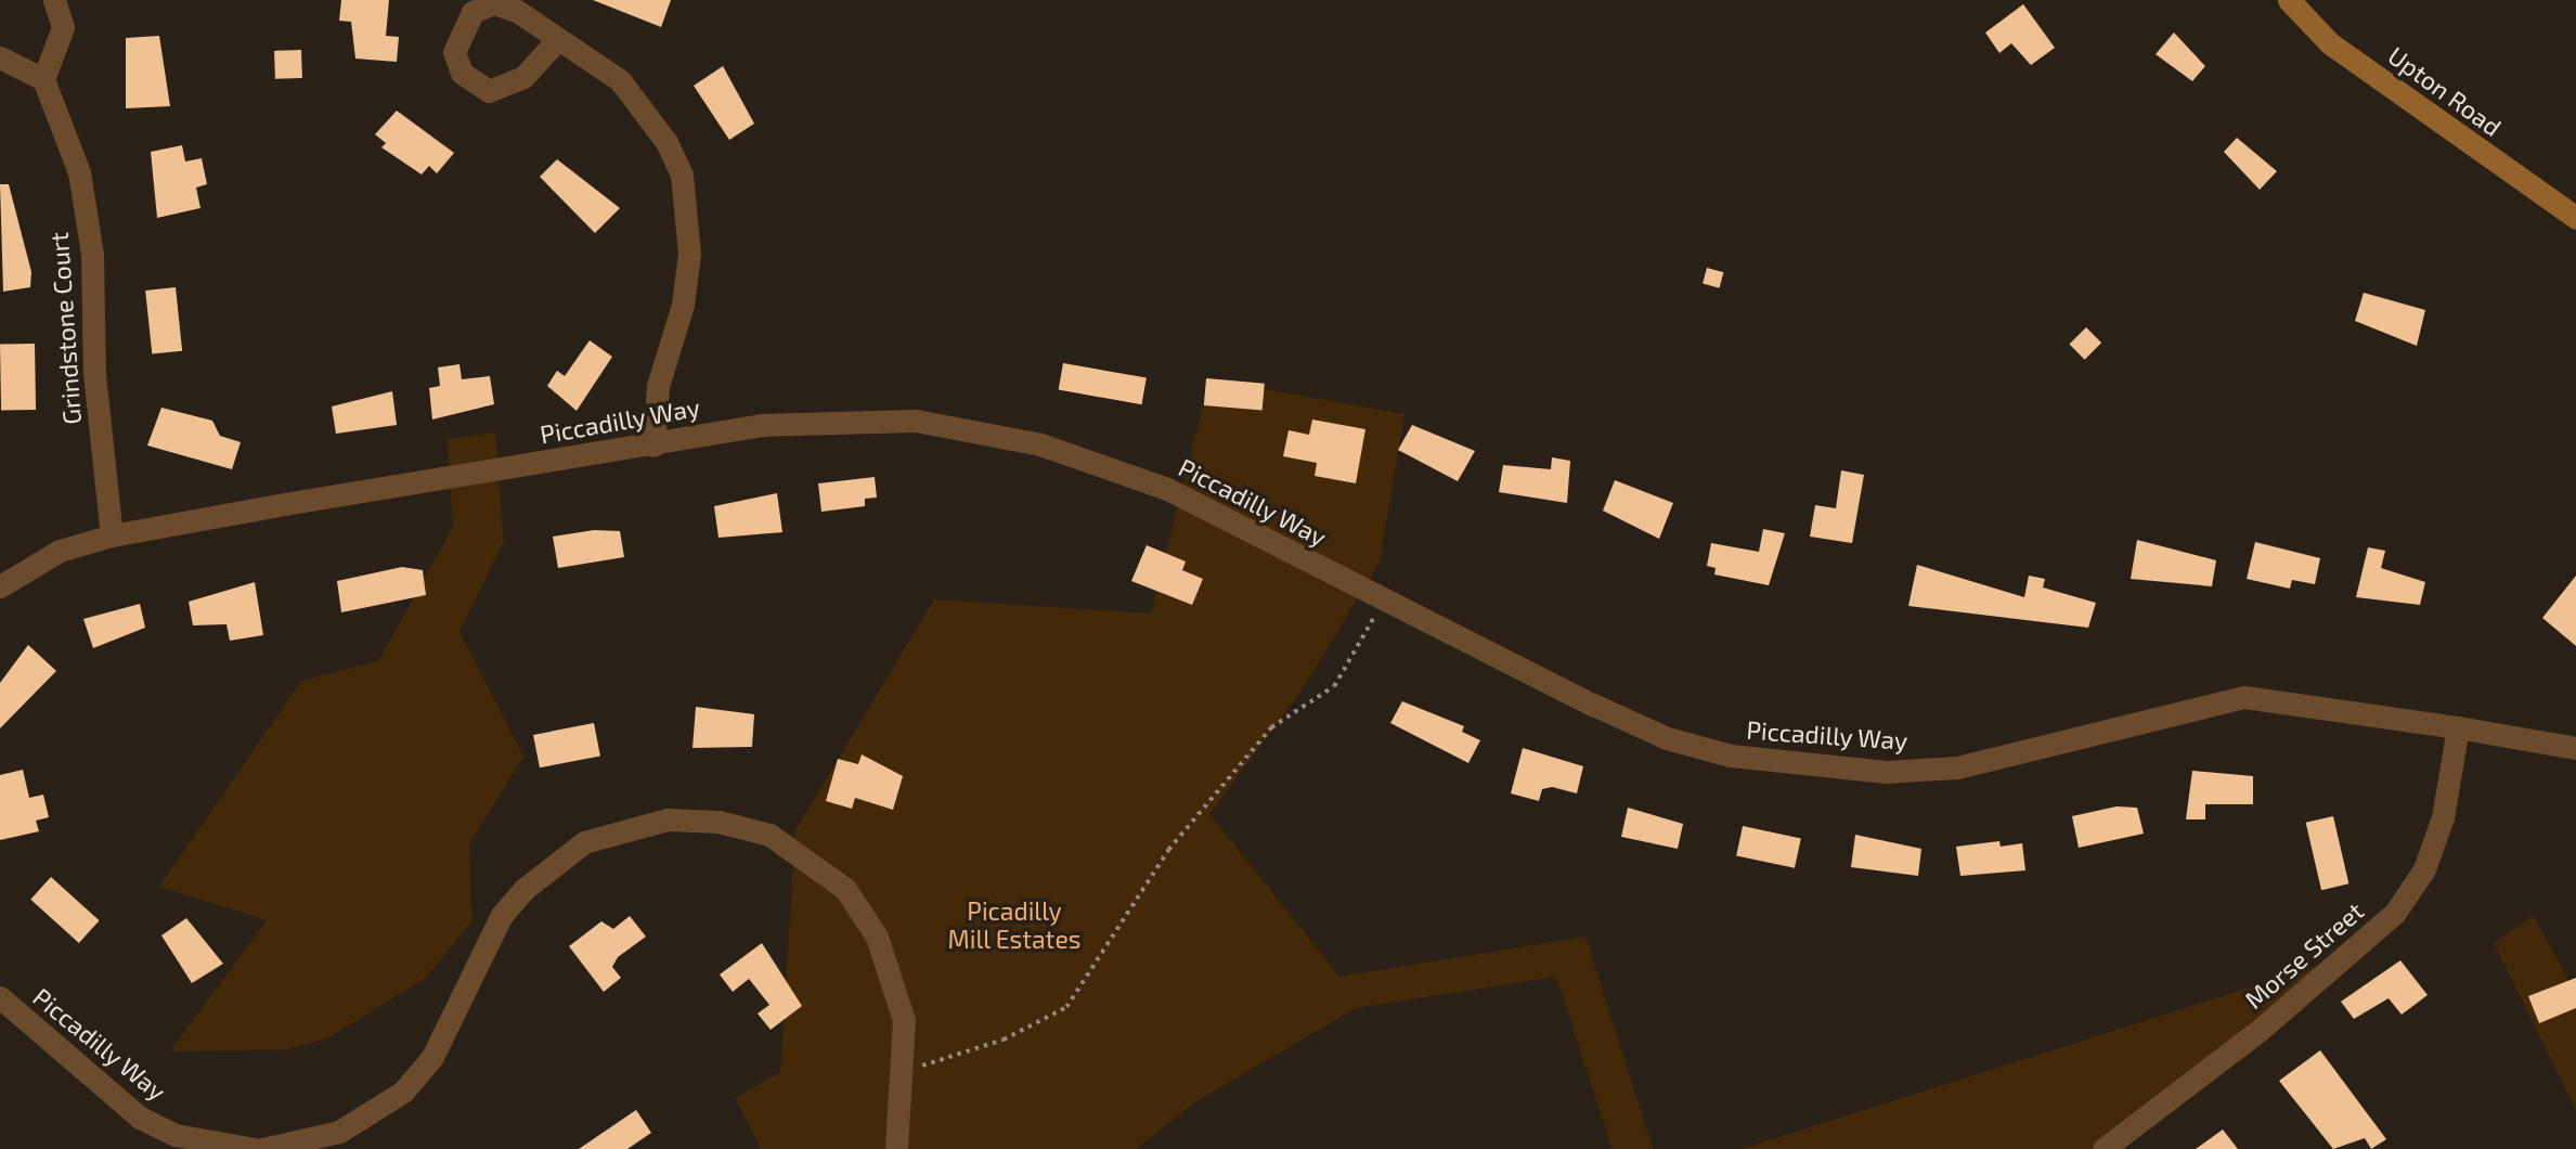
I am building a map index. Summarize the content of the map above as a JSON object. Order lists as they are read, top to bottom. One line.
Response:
{"streets":{"main road":["Upton Road"],"street":["Grindstone Court","Piccadilly Way","Morse Street"]},"crossings":[["Grindstone Court","Piccadilly Way"],["Piccadilly Way","Morse Street"]],"parks":["Picadilly Mill Estates"]}
